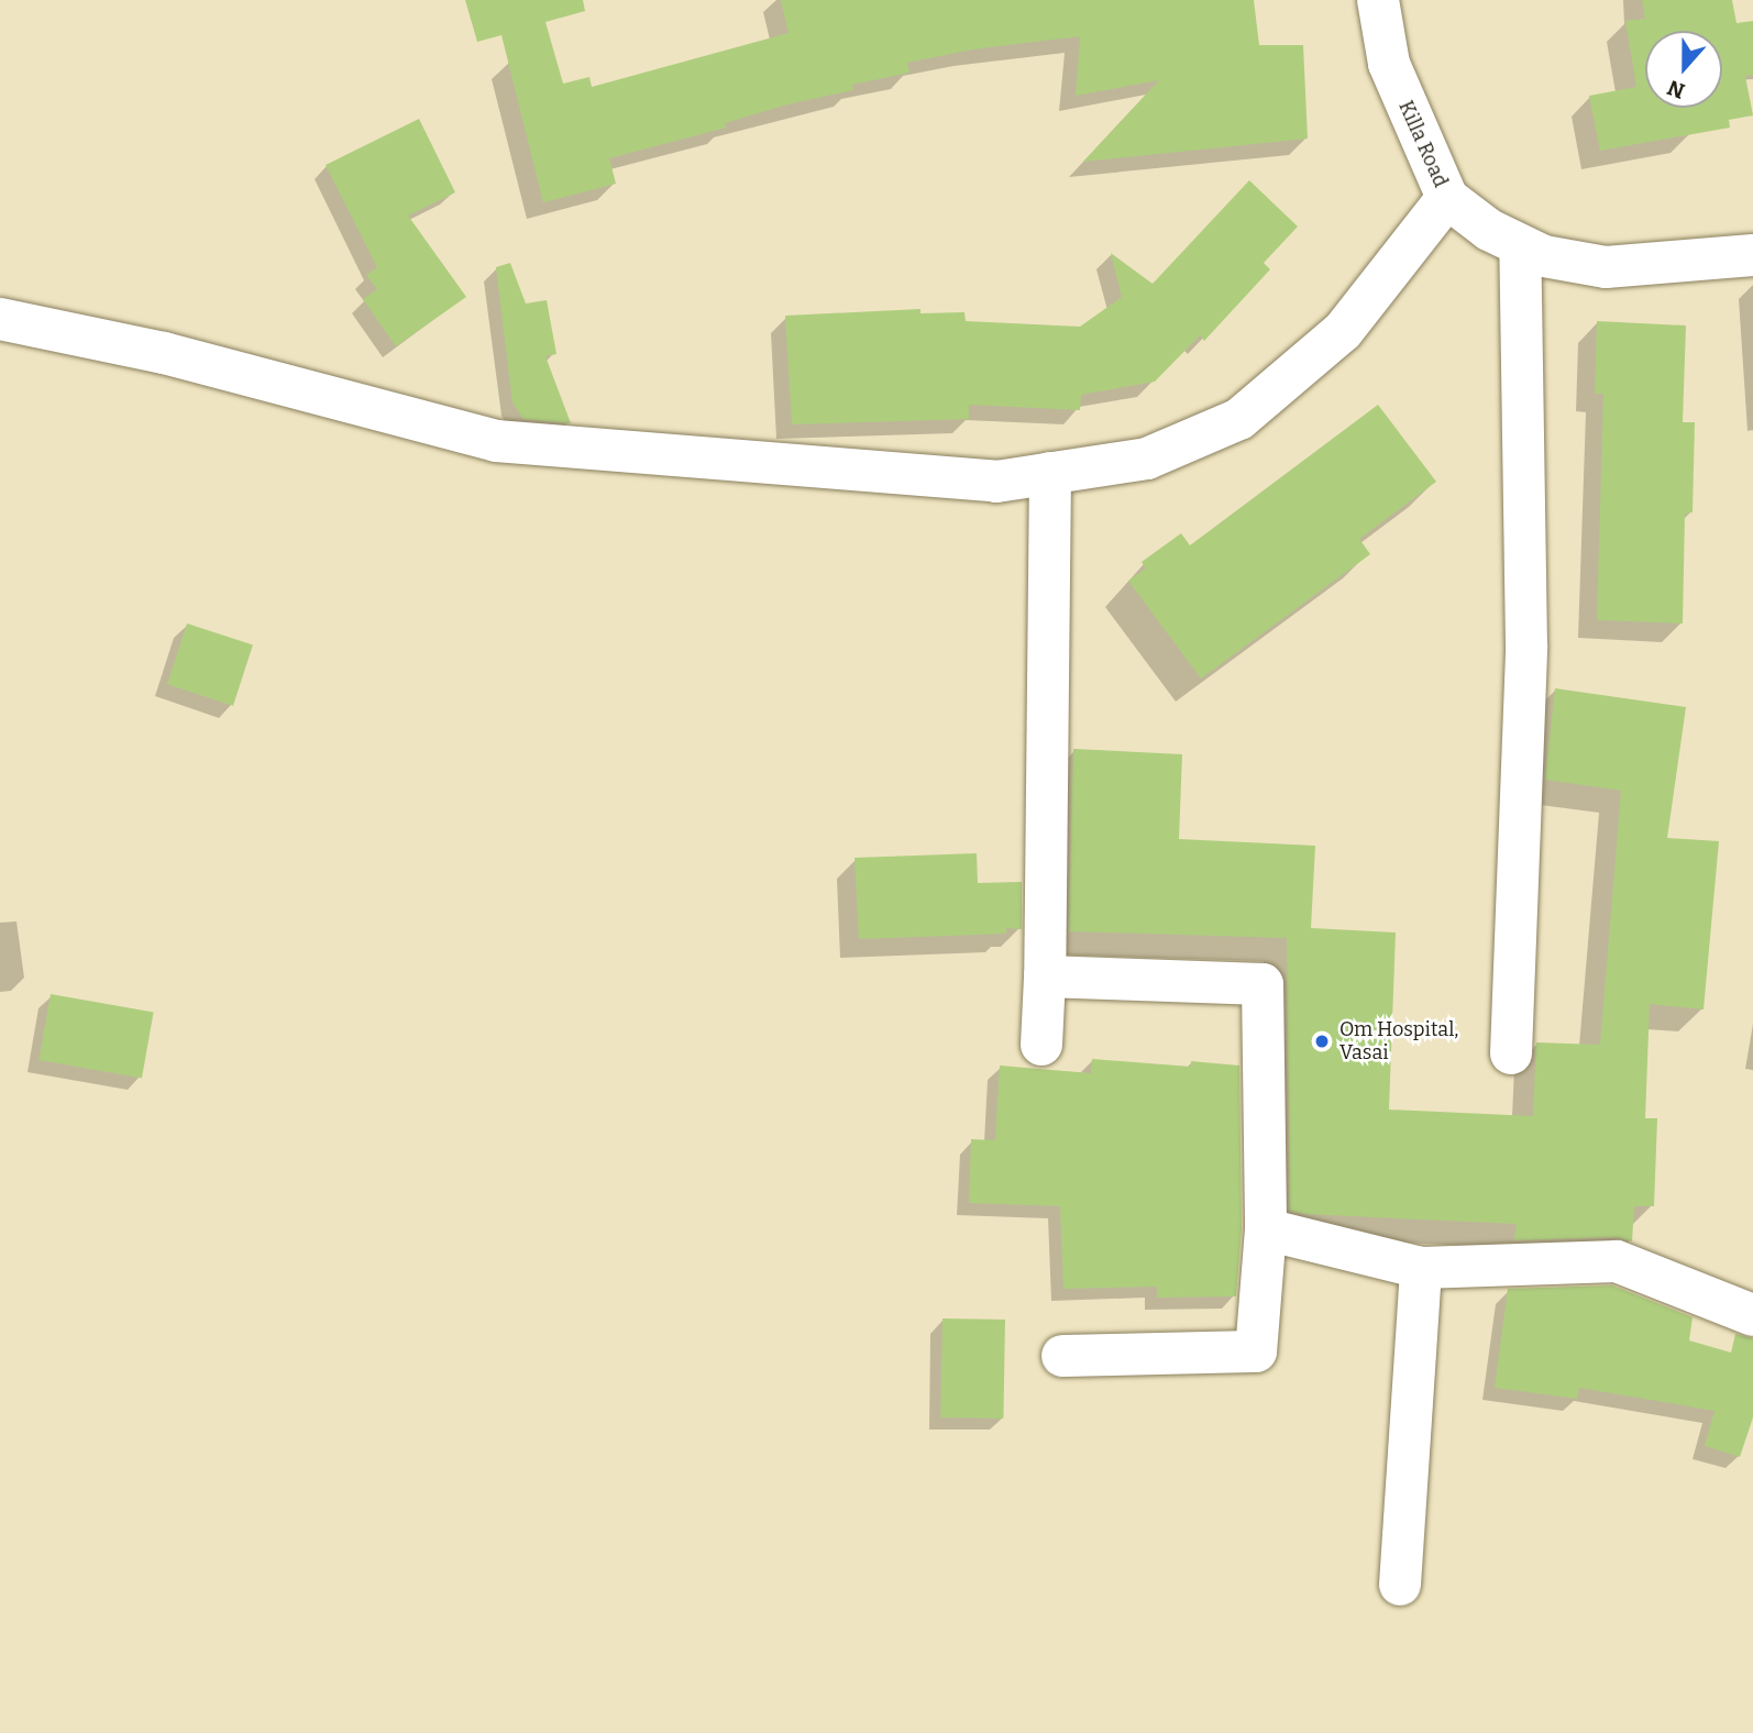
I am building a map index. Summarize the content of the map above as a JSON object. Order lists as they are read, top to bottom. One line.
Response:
{"streets":{"street":["Killa Road"]},"places":["Om Hospital, Vasai"],"north":"bottom"}
